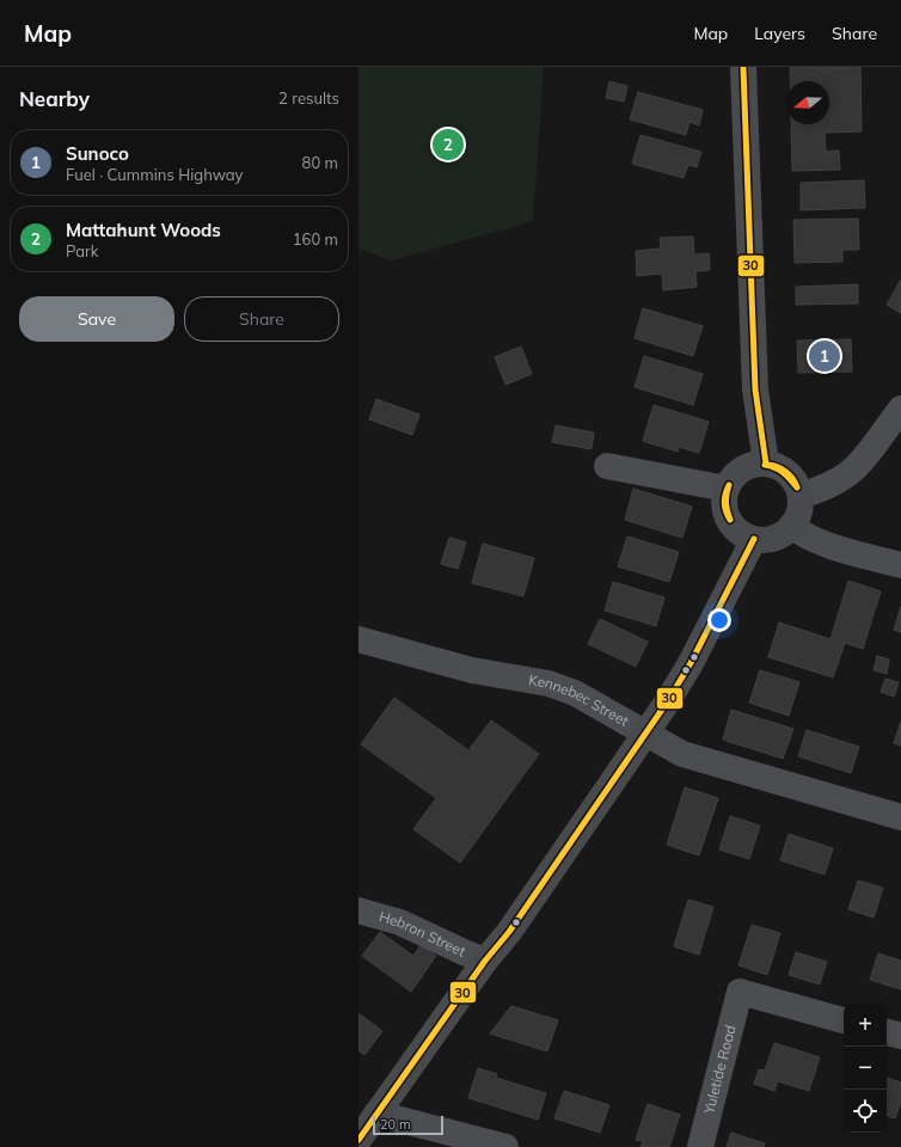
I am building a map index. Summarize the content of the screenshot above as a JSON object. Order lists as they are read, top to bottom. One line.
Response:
{"streets":{"street":["Kennebec Street","Hebron Street","Yuletide Road"]},"lines":["transit line 30"],"scale_bar":"20 m","north":"left","page":{"header":"Map","nav":["Map","Layers","Share"],"heading":["Nearby","2 results"],"pins":["2","1"],"list":[{"mark":"1","name":"Sunoco","note":"Fuel · Cummins Highway","value":"80 m"},{"mark":"2","name":"Mattahunt Woods","note":"Park","value":"160 m"}],"buttons":["Save","Share"],"map_buttons":["+","−"],"scale":"20 m"}}
